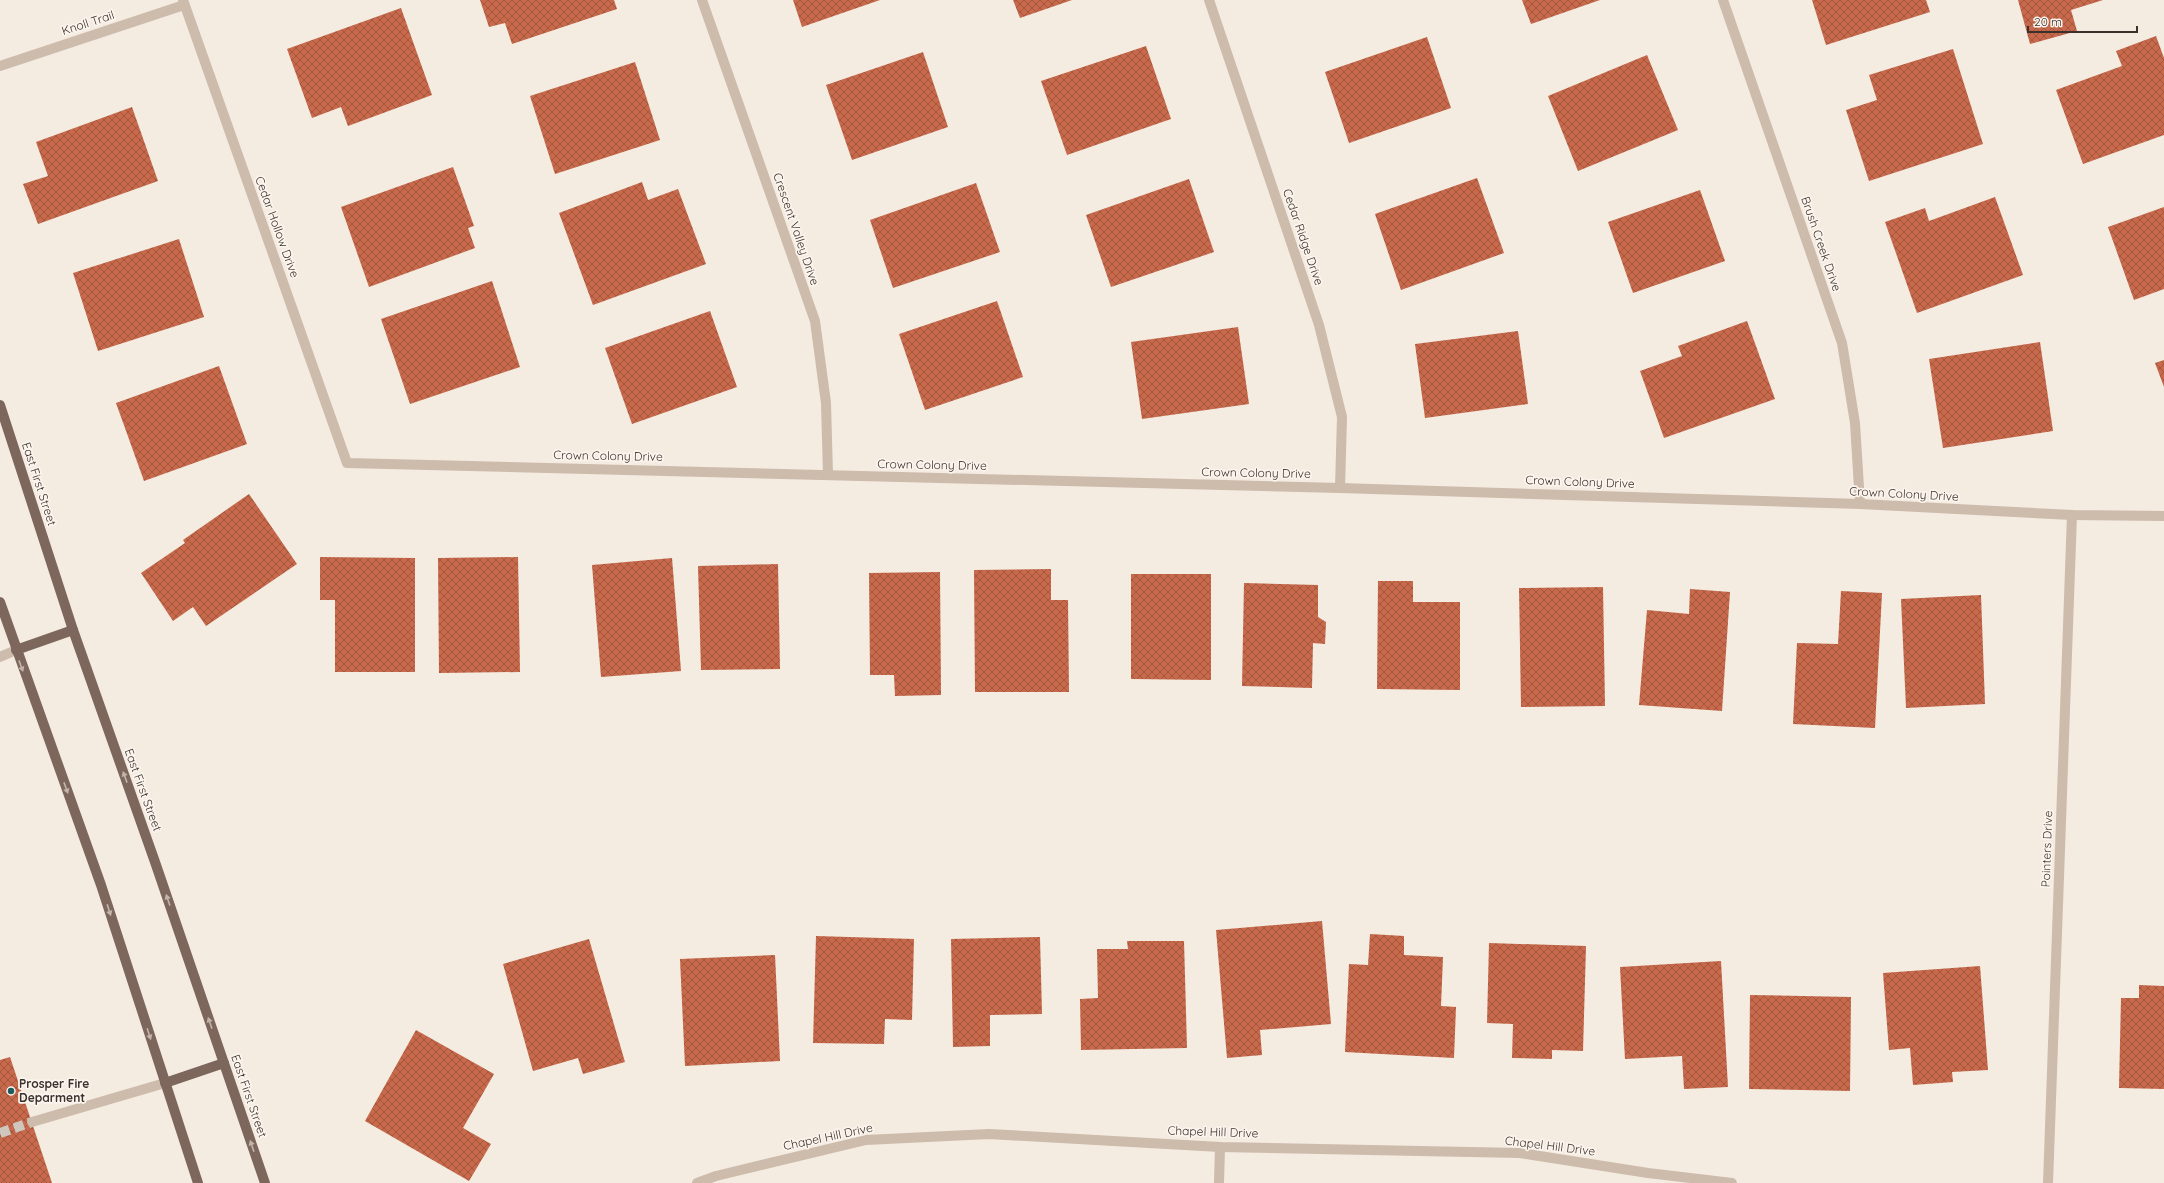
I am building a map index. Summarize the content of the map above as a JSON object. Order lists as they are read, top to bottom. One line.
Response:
{"streets":{"main road":["East First Street"],"street":["Knoll Trail","Cedar Hollow Drive","Crescent Valley Drive","Cedar Ridge Drive","Brush Creek Drive","Crown Colony Drive","Pointers Drive","Chapel Hill Drive"]},"crossings":[["Knoll Trail","Cedar Hollow Drive"],["Cedar Hollow Drive","Crown Colony Drive"],["Crescent Valley Drive","Crown Colony Drive"],["Cedar Ridge Drive","Crown Colony Drive"],["Brush Creek Drive","Crown Colony Drive"],["Crown Colony Drive","Pointers Drive"]],"places":["Prosper Fire Deparment"],"scale_bar":"20 m"}
